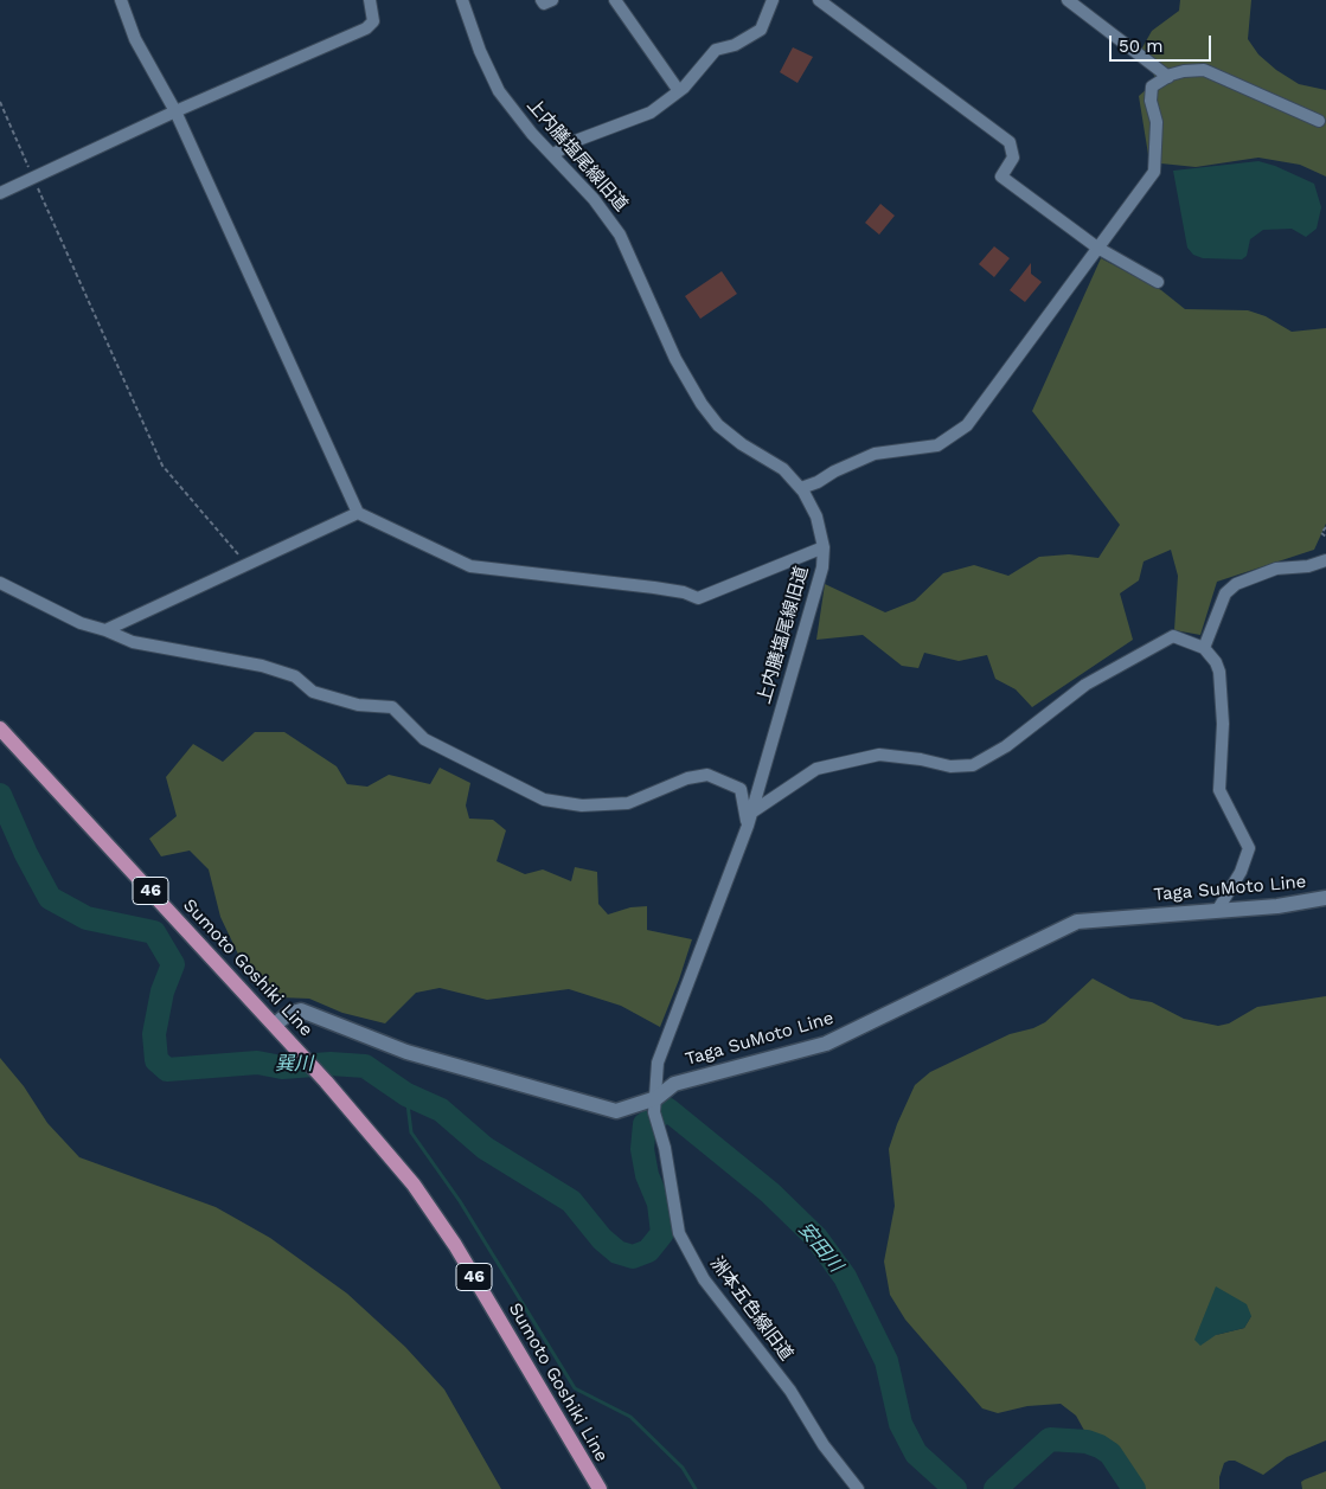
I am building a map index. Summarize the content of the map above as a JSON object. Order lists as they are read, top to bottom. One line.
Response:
{"streets":{"main road":["Taga SuMoto Line","46","Sumoto Goshiki Line"],"street":["上内膳塩尾線旧道","洲本五色線旧道"]},"crossings":[["上内膳塩尾線旧道","Taga SuMoto Line"],["上内膳塩尾線旧道","洲本五色線旧道"],["Taga SuMoto Line","Sumoto Goshiki Line"],["Taga SuMoto Line","洲本五色線旧道"]],"water":["巽川","安田川"],"scale_bar":"50 m"}
